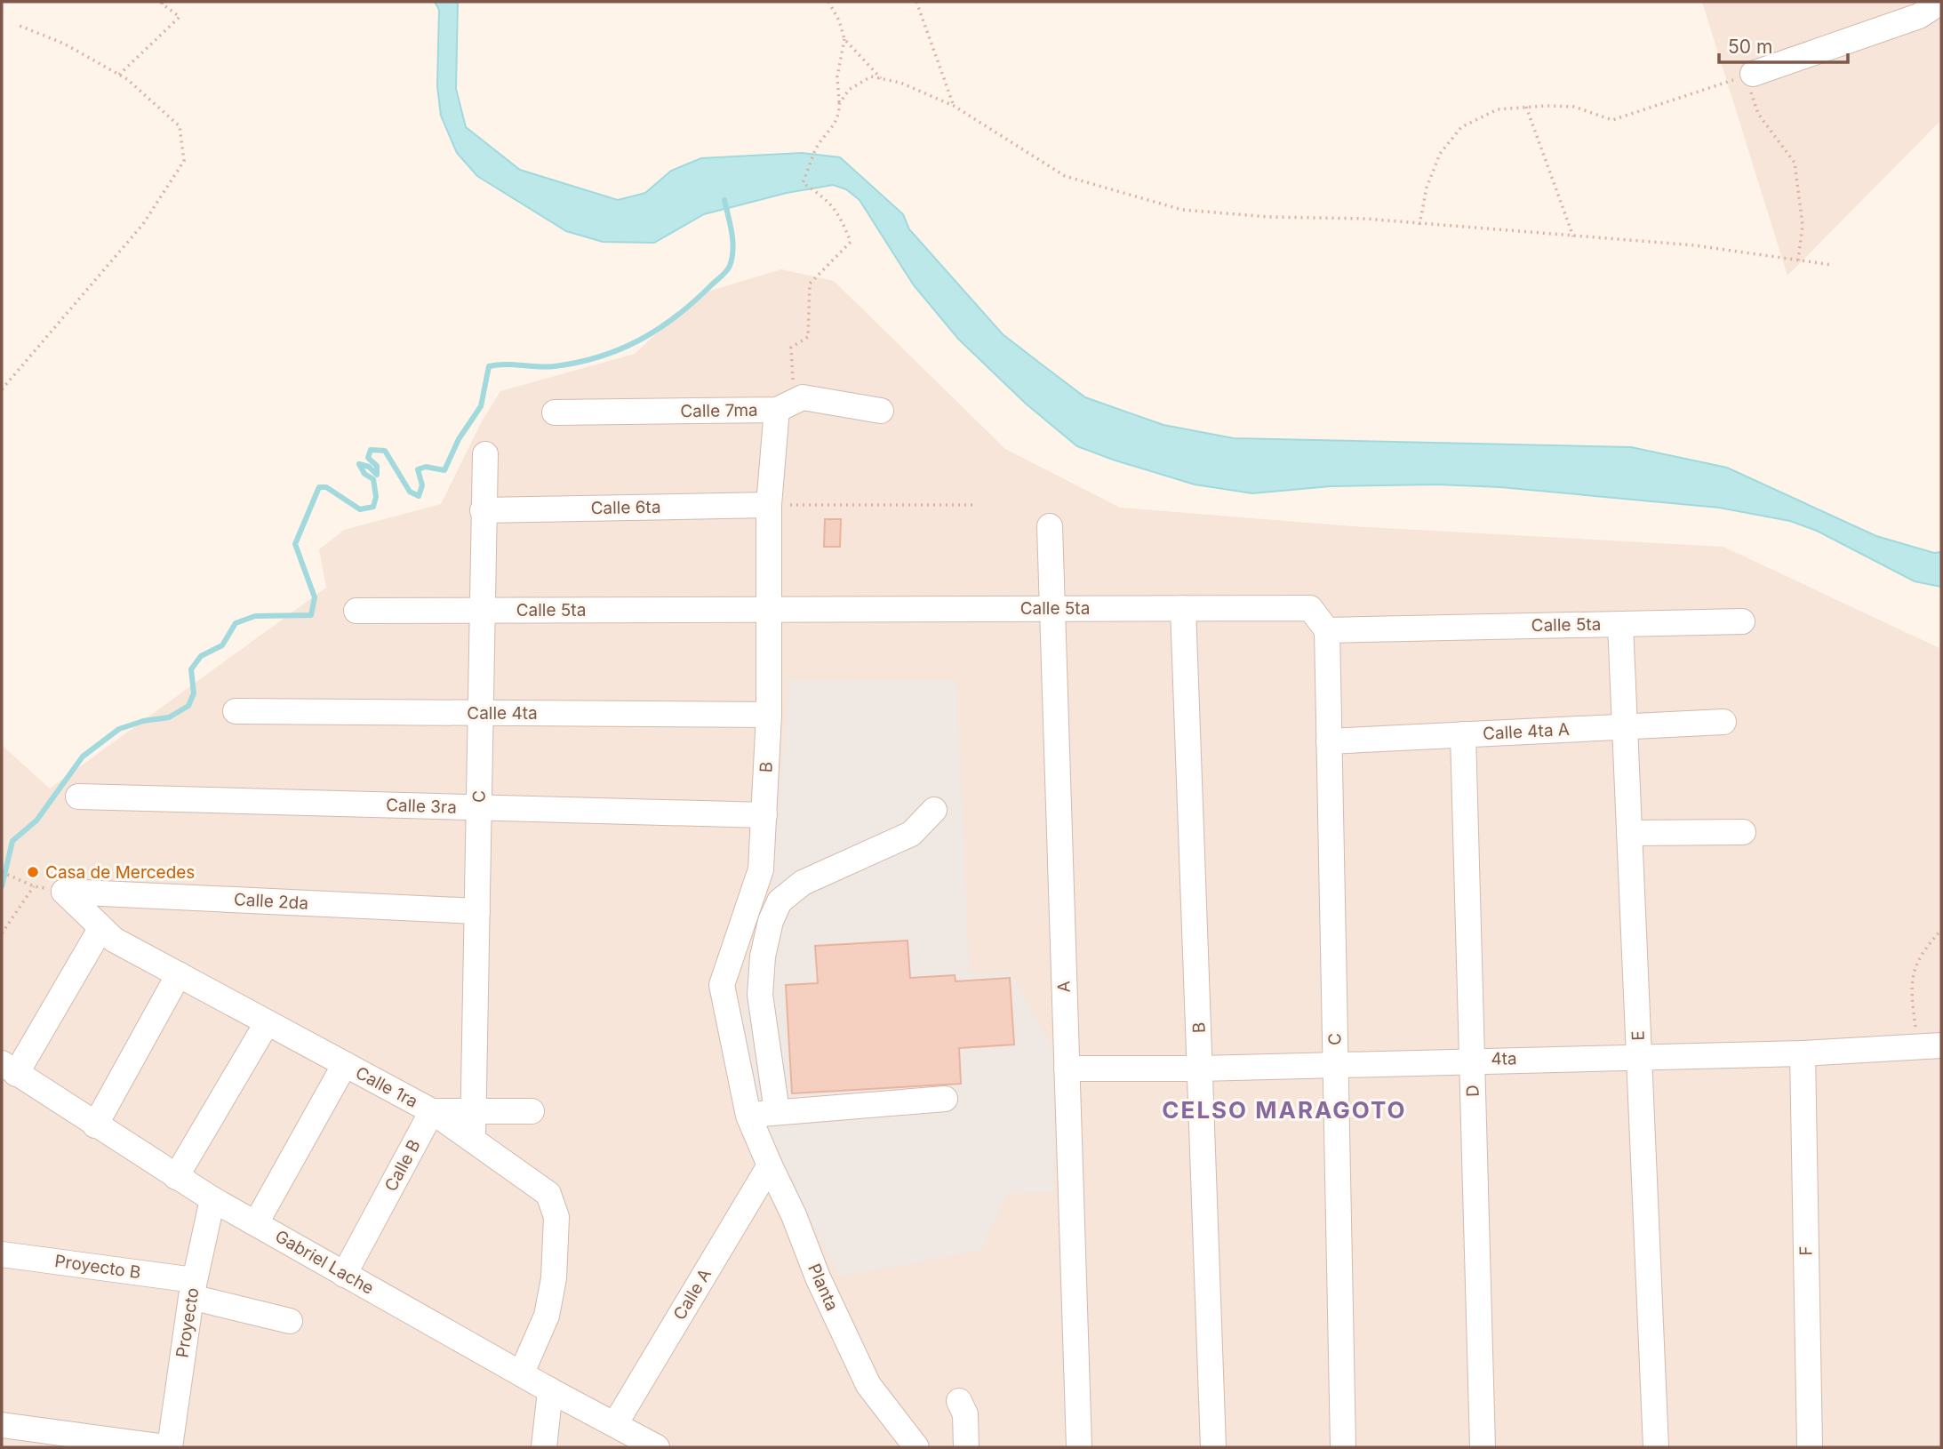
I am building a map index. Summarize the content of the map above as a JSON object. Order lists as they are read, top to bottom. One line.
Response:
{"streets":{"street":["Calle 7ma","Calle 6ta","Calle 5ta","Calle 4ta","Calle 4ta A","B","C","Calle 3ra","Calle 2da","A","E","4ta","Calle 1ra","D","Calle B","F","Gabriel Lache","Proyecto B","Planta","Calle A","Proyecto"]},"crossings":[["Calle 7ma","B"],["Calle 6ta","B"],["Calle 6ta","C"],["Calle 5ta","B"],["Calle 5ta","C"],["Calle 5ta","A"],["Calle 5ta","E"],["Calle 4ta","B"],["Calle 4ta","C"],["Calle 4ta A","C"],["Calle 4ta A","E"],["Calle 4ta A","D"],["B","Calle 3ra"],["B","4ta"],["B","Planta"],["C","Calle 3ra"],["C","Calle 2da"],["C","4ta"],["C","Calle 1ra"],["Calle 2da","Calle 1ra"],["A","4ta"],["E","4ta"],["4ta","D"],["4ta","F"],["Calle 1ra","Calle B"],["Calle 1ra","Gabriel Lache"],["Calle B","Gabriel Lache"],["Gabriel Lache","Calle A"],["Gabriel Lache","Proyecto"],["Proyecto B","Proyecto"],["Planta","Calle A"]],"districts":["CELSO MARAGOTO"],"places":["Casa de Mercedes"],"scale_bar":"50 m"}
